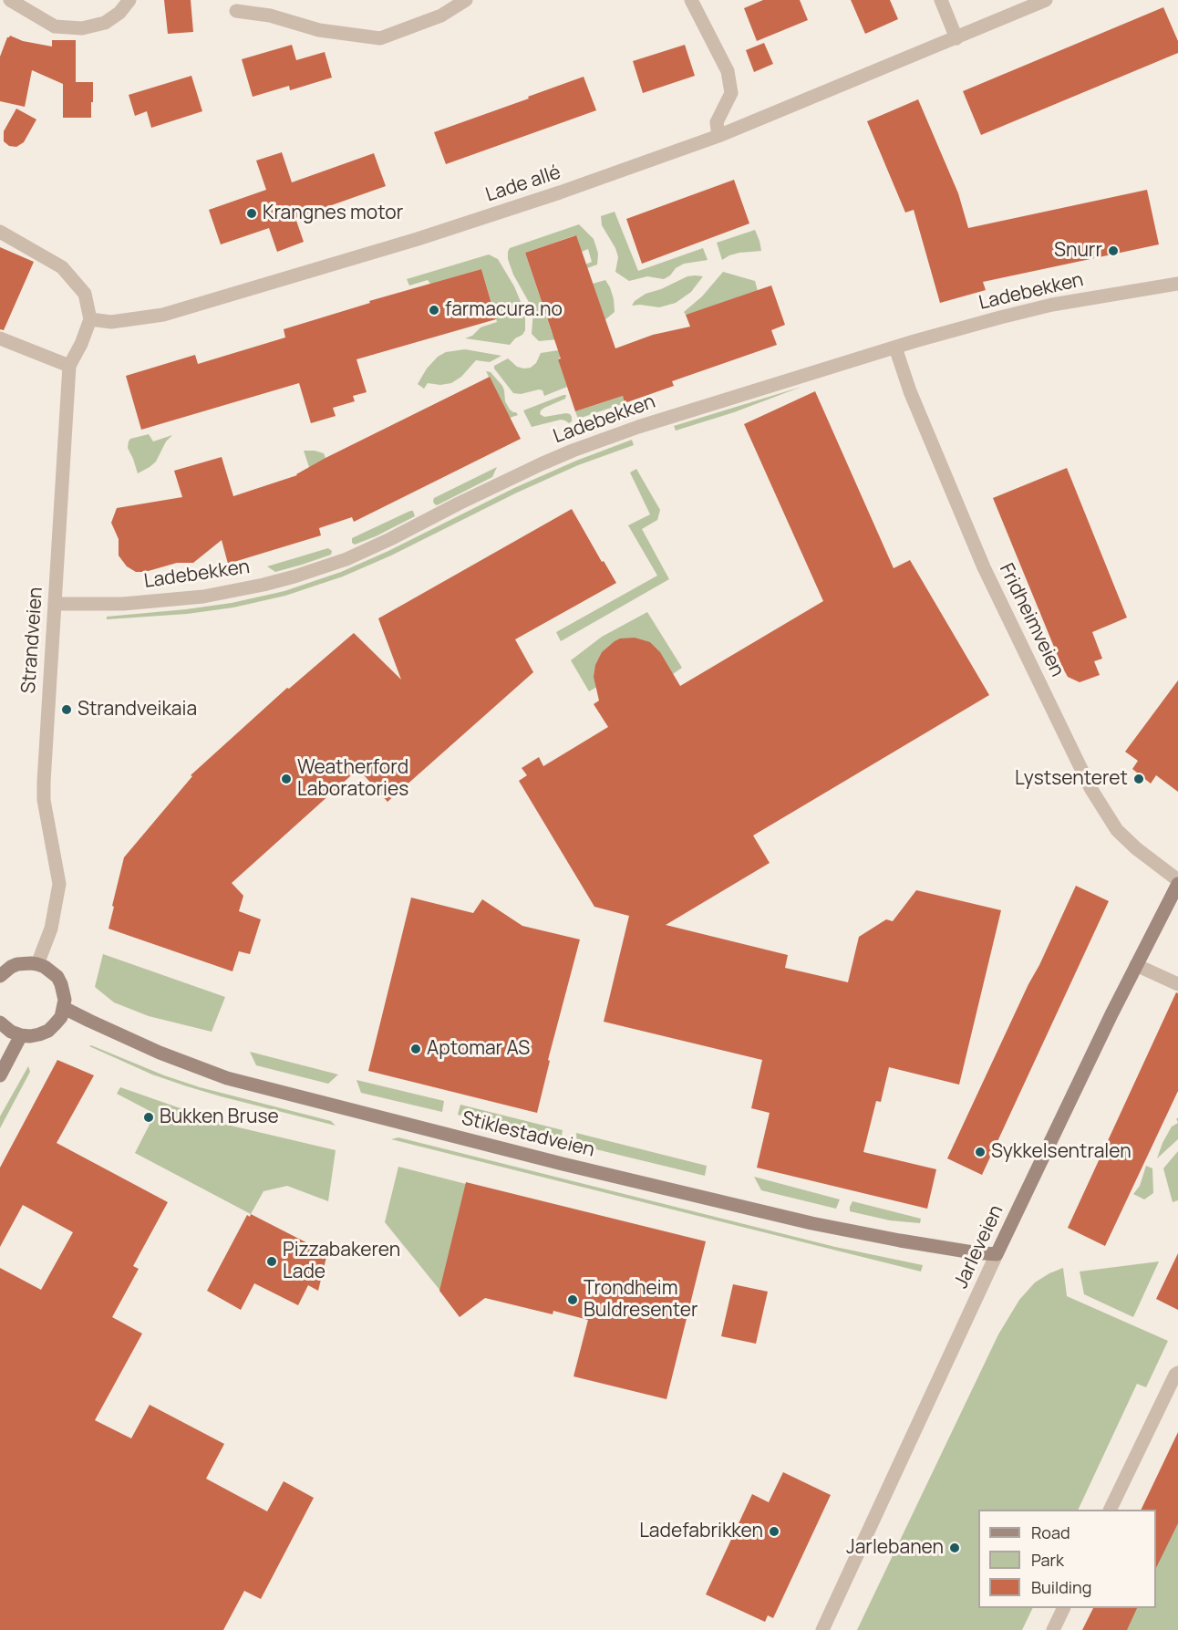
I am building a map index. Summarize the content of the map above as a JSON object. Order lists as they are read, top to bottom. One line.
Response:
{"streets":{"main road":["Stiklestadveien","Jarleveien"],"street":["Lade allé","Ladebekken","Fridheimveien","Strandveien"]},"crossings":[["Lade allé","Strandveien"],["Ladebekken","Fridheimveien"],["Ladebekken","Strandveien"],["Fridheimveien","Jarleveien"],["Stiklestadveien","Jarleveien"]],"places":["Krangnes motor","Snurr","farmacura.no","Strandveikaia","Weatherford Laboratories","Lystsenteret","Aptomar AS","Bukken Bruse","Sykkelsentralen","Pizzabakeren Lade","Trondheim Buldresenter","Ladefabrikken","Jarlebanen"],"legend":["Road","Park","Building"]}
